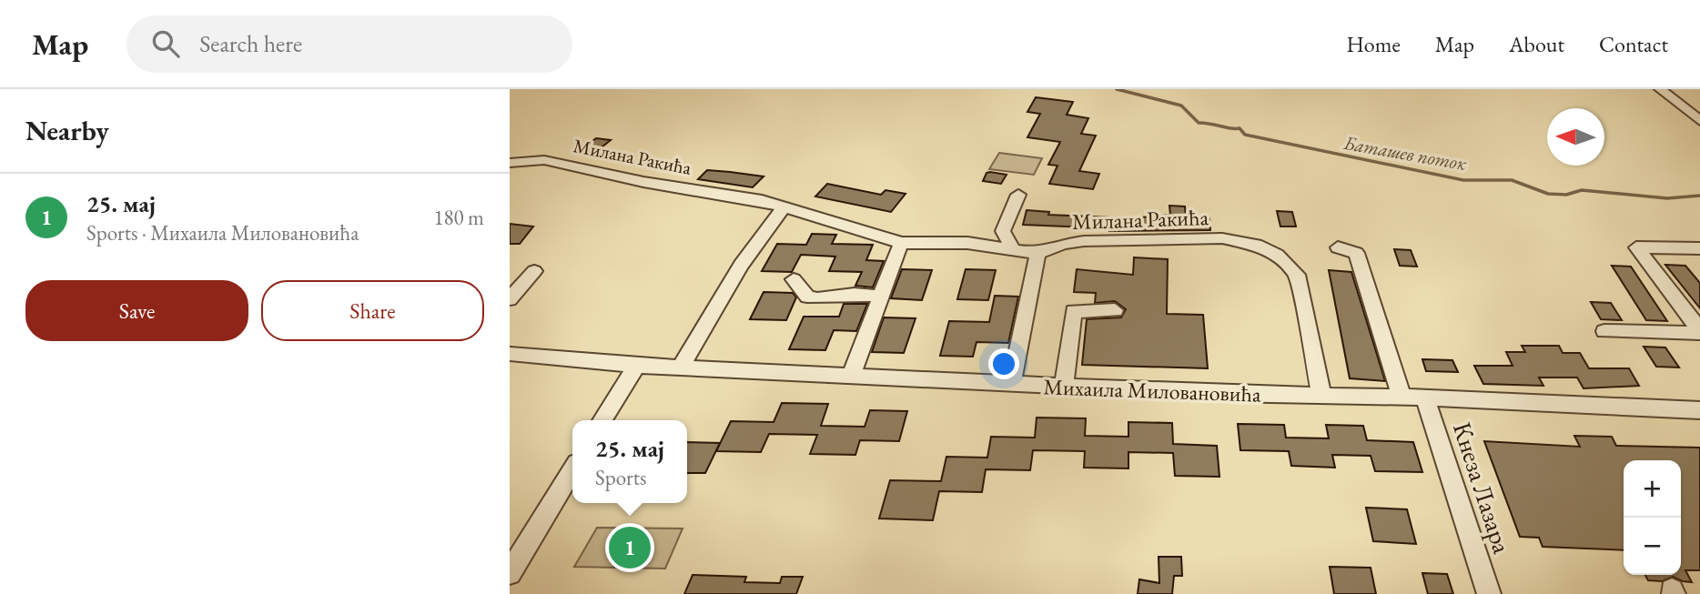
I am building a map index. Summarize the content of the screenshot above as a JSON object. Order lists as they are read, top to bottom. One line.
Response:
{"streets":{"street":["Милана Ракића","Михаила Миловановића","Кнеза Лазара"]},"crossings":[["Милана Ракића","Михаила Миловановића"],["Михаила Миловановића","Кнеза Лазара"]],"water":["Баташев поток"],"north":"left","page":{"header":"Map","search":"Search here","nav":["Home","Map","About","Contact"],"heading":"Nearby","list":[{"mark":"1","name":"25. мај","note":"Sports · Михаила Миловановића","value":"180 m"}],"buttons":["Save","Share"],"popup":["25. мај","Sports"],"map_buttons":["+","−"],"pins":"1"}}
